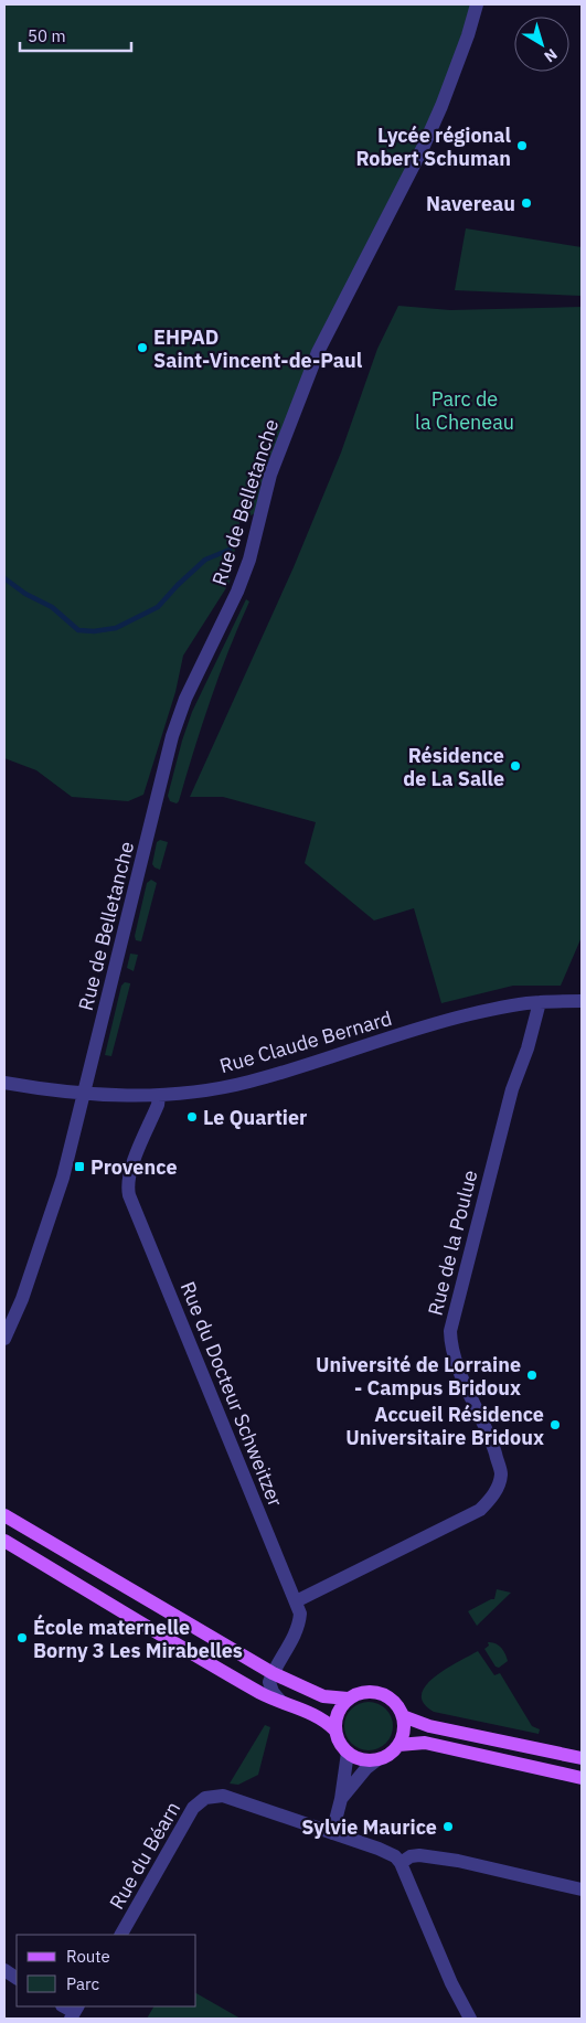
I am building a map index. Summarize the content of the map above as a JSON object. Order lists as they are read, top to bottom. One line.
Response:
{"streets":{"street":["Rue de Belletanche","Rue Claude Bernard","Rue de la Poulue","Rue du Docteur Schweitzer","Rue du Béarn"]},"crossings":[["Rue de Belletanche","Rue Claude Bernard"],["Rue Claude Bernard","Rue de la Poulue"],["Rue Claude Bernard","Rue du Docteur Schweitzer"],["Rue de la Poulue","Rue du Docteur Schweitzer"]],"parks":["Parc de la Cheneau"],"places":{"other":["Lycée régional Robert Schuman","Navereau","EHPAD Saint-Vincent-de-Paul","Résidence de La Salle","Le Quartier","Université de Lorraine - Campus Bridoux","Accueil Résidence Universitaire Bridoux","École maternelle Borny 3 Les Mirabelles","Sylvie Maurice"],"transit":["Provence"]},"legend":["Route","Parc"],"scale_bar":"50 m","north":"bottom right"}
